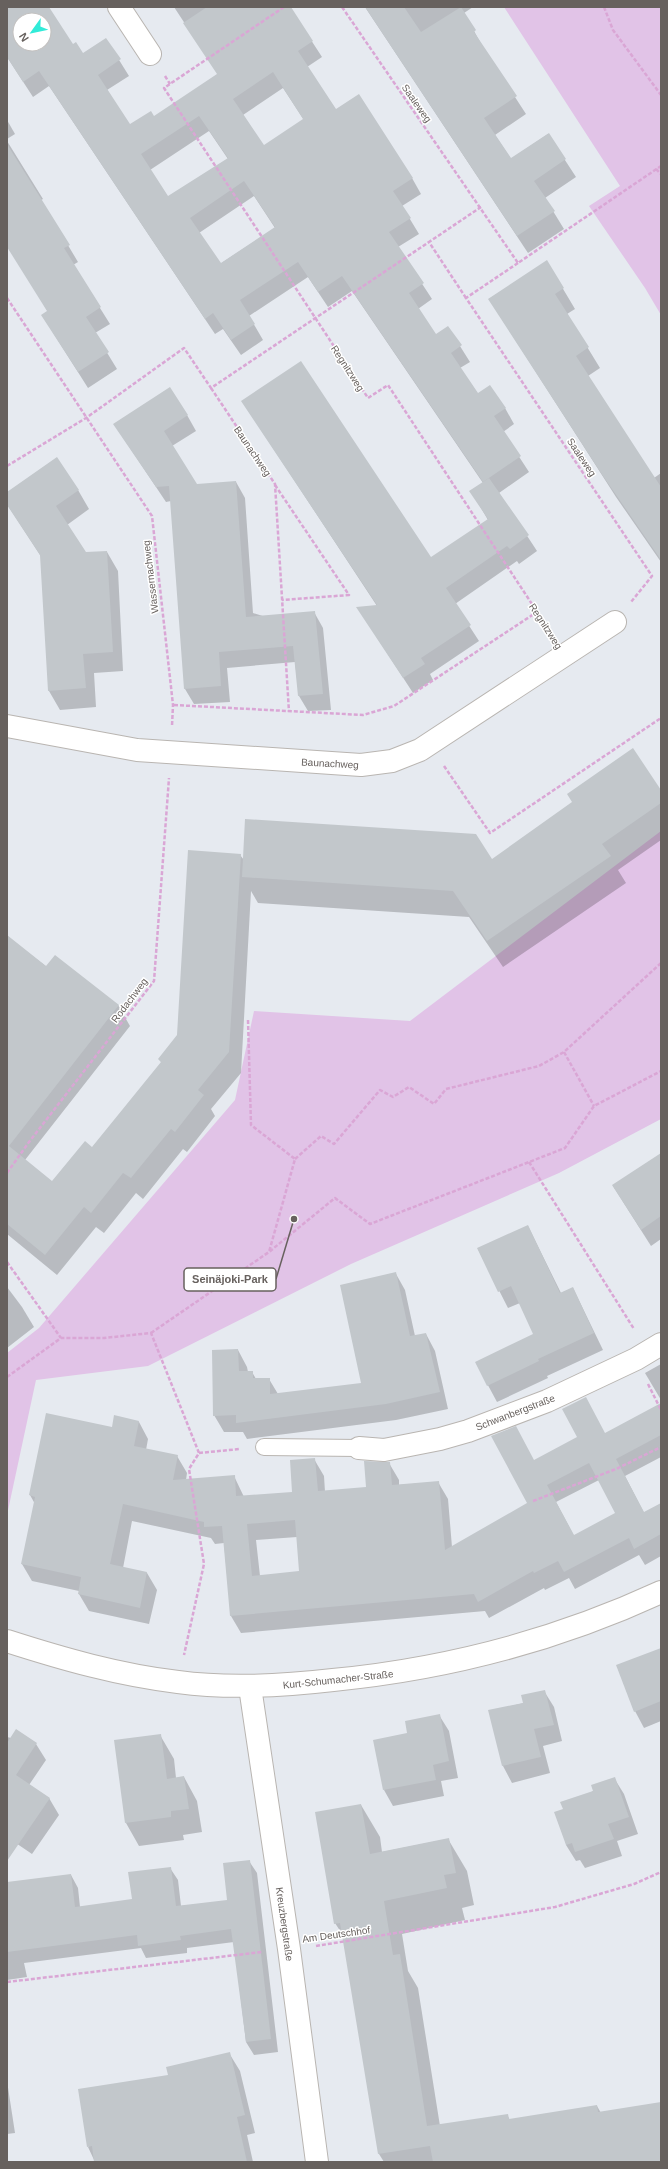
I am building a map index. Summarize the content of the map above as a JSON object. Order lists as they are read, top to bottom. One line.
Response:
{"streets":{"street":["Baunachweg","Schwanbergstraße","Kurt-Schumacher-Straße","Kreuzbergstraße"],"path":["Saaleweg","Regnitzweg","Wassernachweg","Rodachweg","Am Deutschhof"]},"crossings":[["Saaleweg","Baunachweg"],["Regnitzweg","Baunachweg"],["Baunachweg","Wassernachweg"],["Baunachweg","Rodachweg"],["Wassernachweg","Rodachweg"],["Kurt-Schumacher-Straße","Kreuzbergstraße"],["Kreuzbergstraße","Am Deutschhof"]],"places":["Seinäjoki-Park"],"north":"bottom left"}
